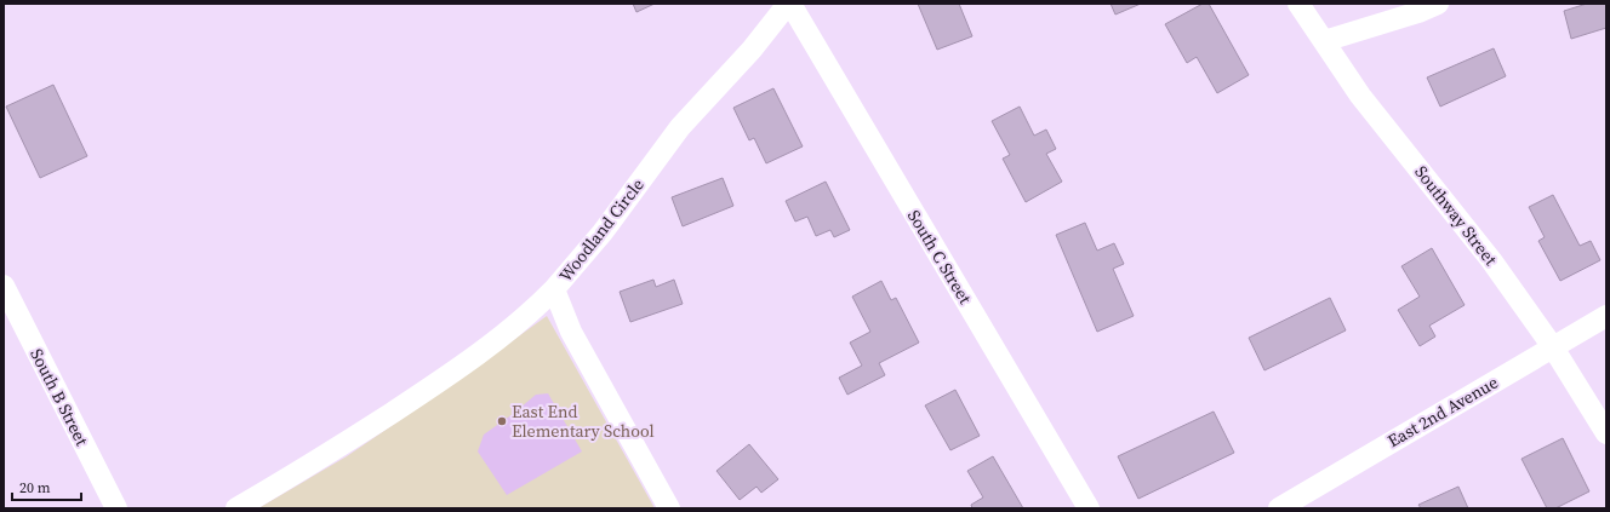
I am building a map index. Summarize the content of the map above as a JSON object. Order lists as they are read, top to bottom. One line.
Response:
{"streets":{"street":["Southway Street","Woodland Circle","South C Street","South B Street","East 2nd Avenue"]},"crossings":[["Southway Street","East 2nd Avenue"],["Woodland Circle","South C Street"]],"places":["East End Elementary School"],"scale_bar":"20 m"}
